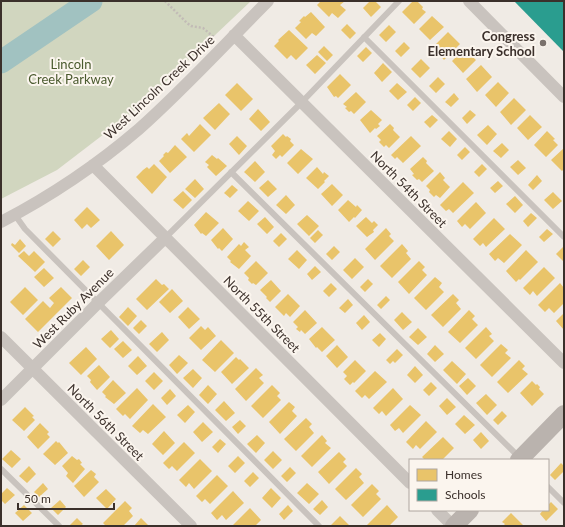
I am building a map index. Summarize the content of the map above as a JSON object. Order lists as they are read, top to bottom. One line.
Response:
{"streets":{"street":["West Lincoln Creek Drive","North 54th Street","West Ruby Avenue","North 55th Street","North 56th Street"]},"crossings":[["West Lincoln Creek Drive","North 54th Street"],["West Lincoln Creek Drive","North 55th Street"],["West Ruby Avenue","North 55th Street"],["West Ruby Avenue","North 56th Street"]],"parks":["Lincoln Creek Parkway"],"places":["Congress Elementary School"],"legend":["Homes","Schools"],"scale_bar":"50 m"}
